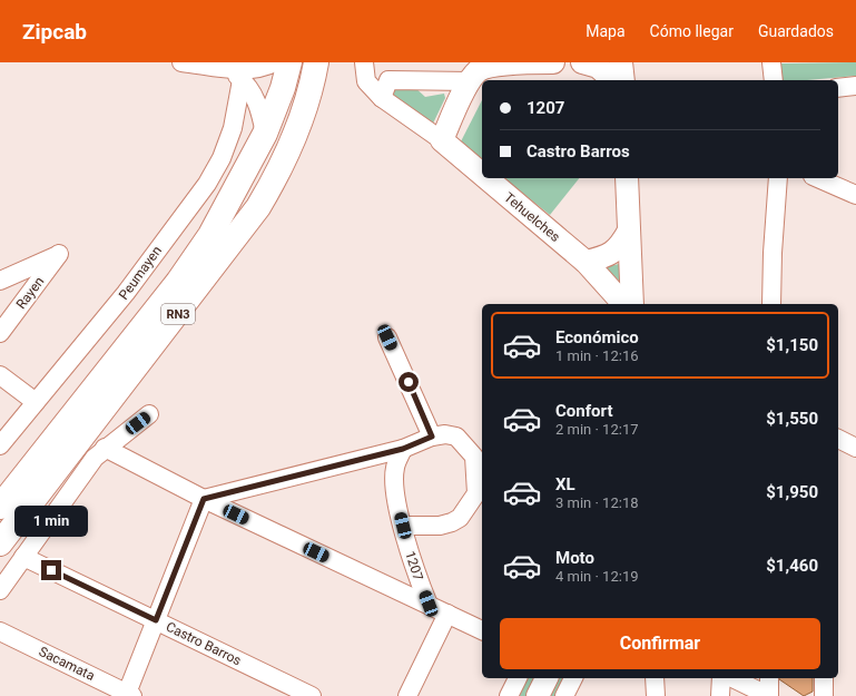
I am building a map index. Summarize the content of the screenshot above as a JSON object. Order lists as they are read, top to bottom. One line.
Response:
{"streets":{"highway":["RN3"],"main road":["Tehuelches"],"street":["Peumayen","Rayen","1207","Castro Barros","Sacamata"]},"page":{"header":"Zipcab","nav":["Mapa","Cómo llegar","Guardados"],"banner":["1207","Castro Barros"],"list":[{"name":"Económico","note":"1 min · 12:16","value":"$1,150"},{"name":"Confort","note":"2 min · 12:17","value":"$1,550"},{"name":"XL","note":"3 min · 12:18","value":"$1,950"},{"name":"Moto","note":"4 min · 12:19","value":"$1,460"}],"bubble":"1 min","buttons":"Confirmar"}}
